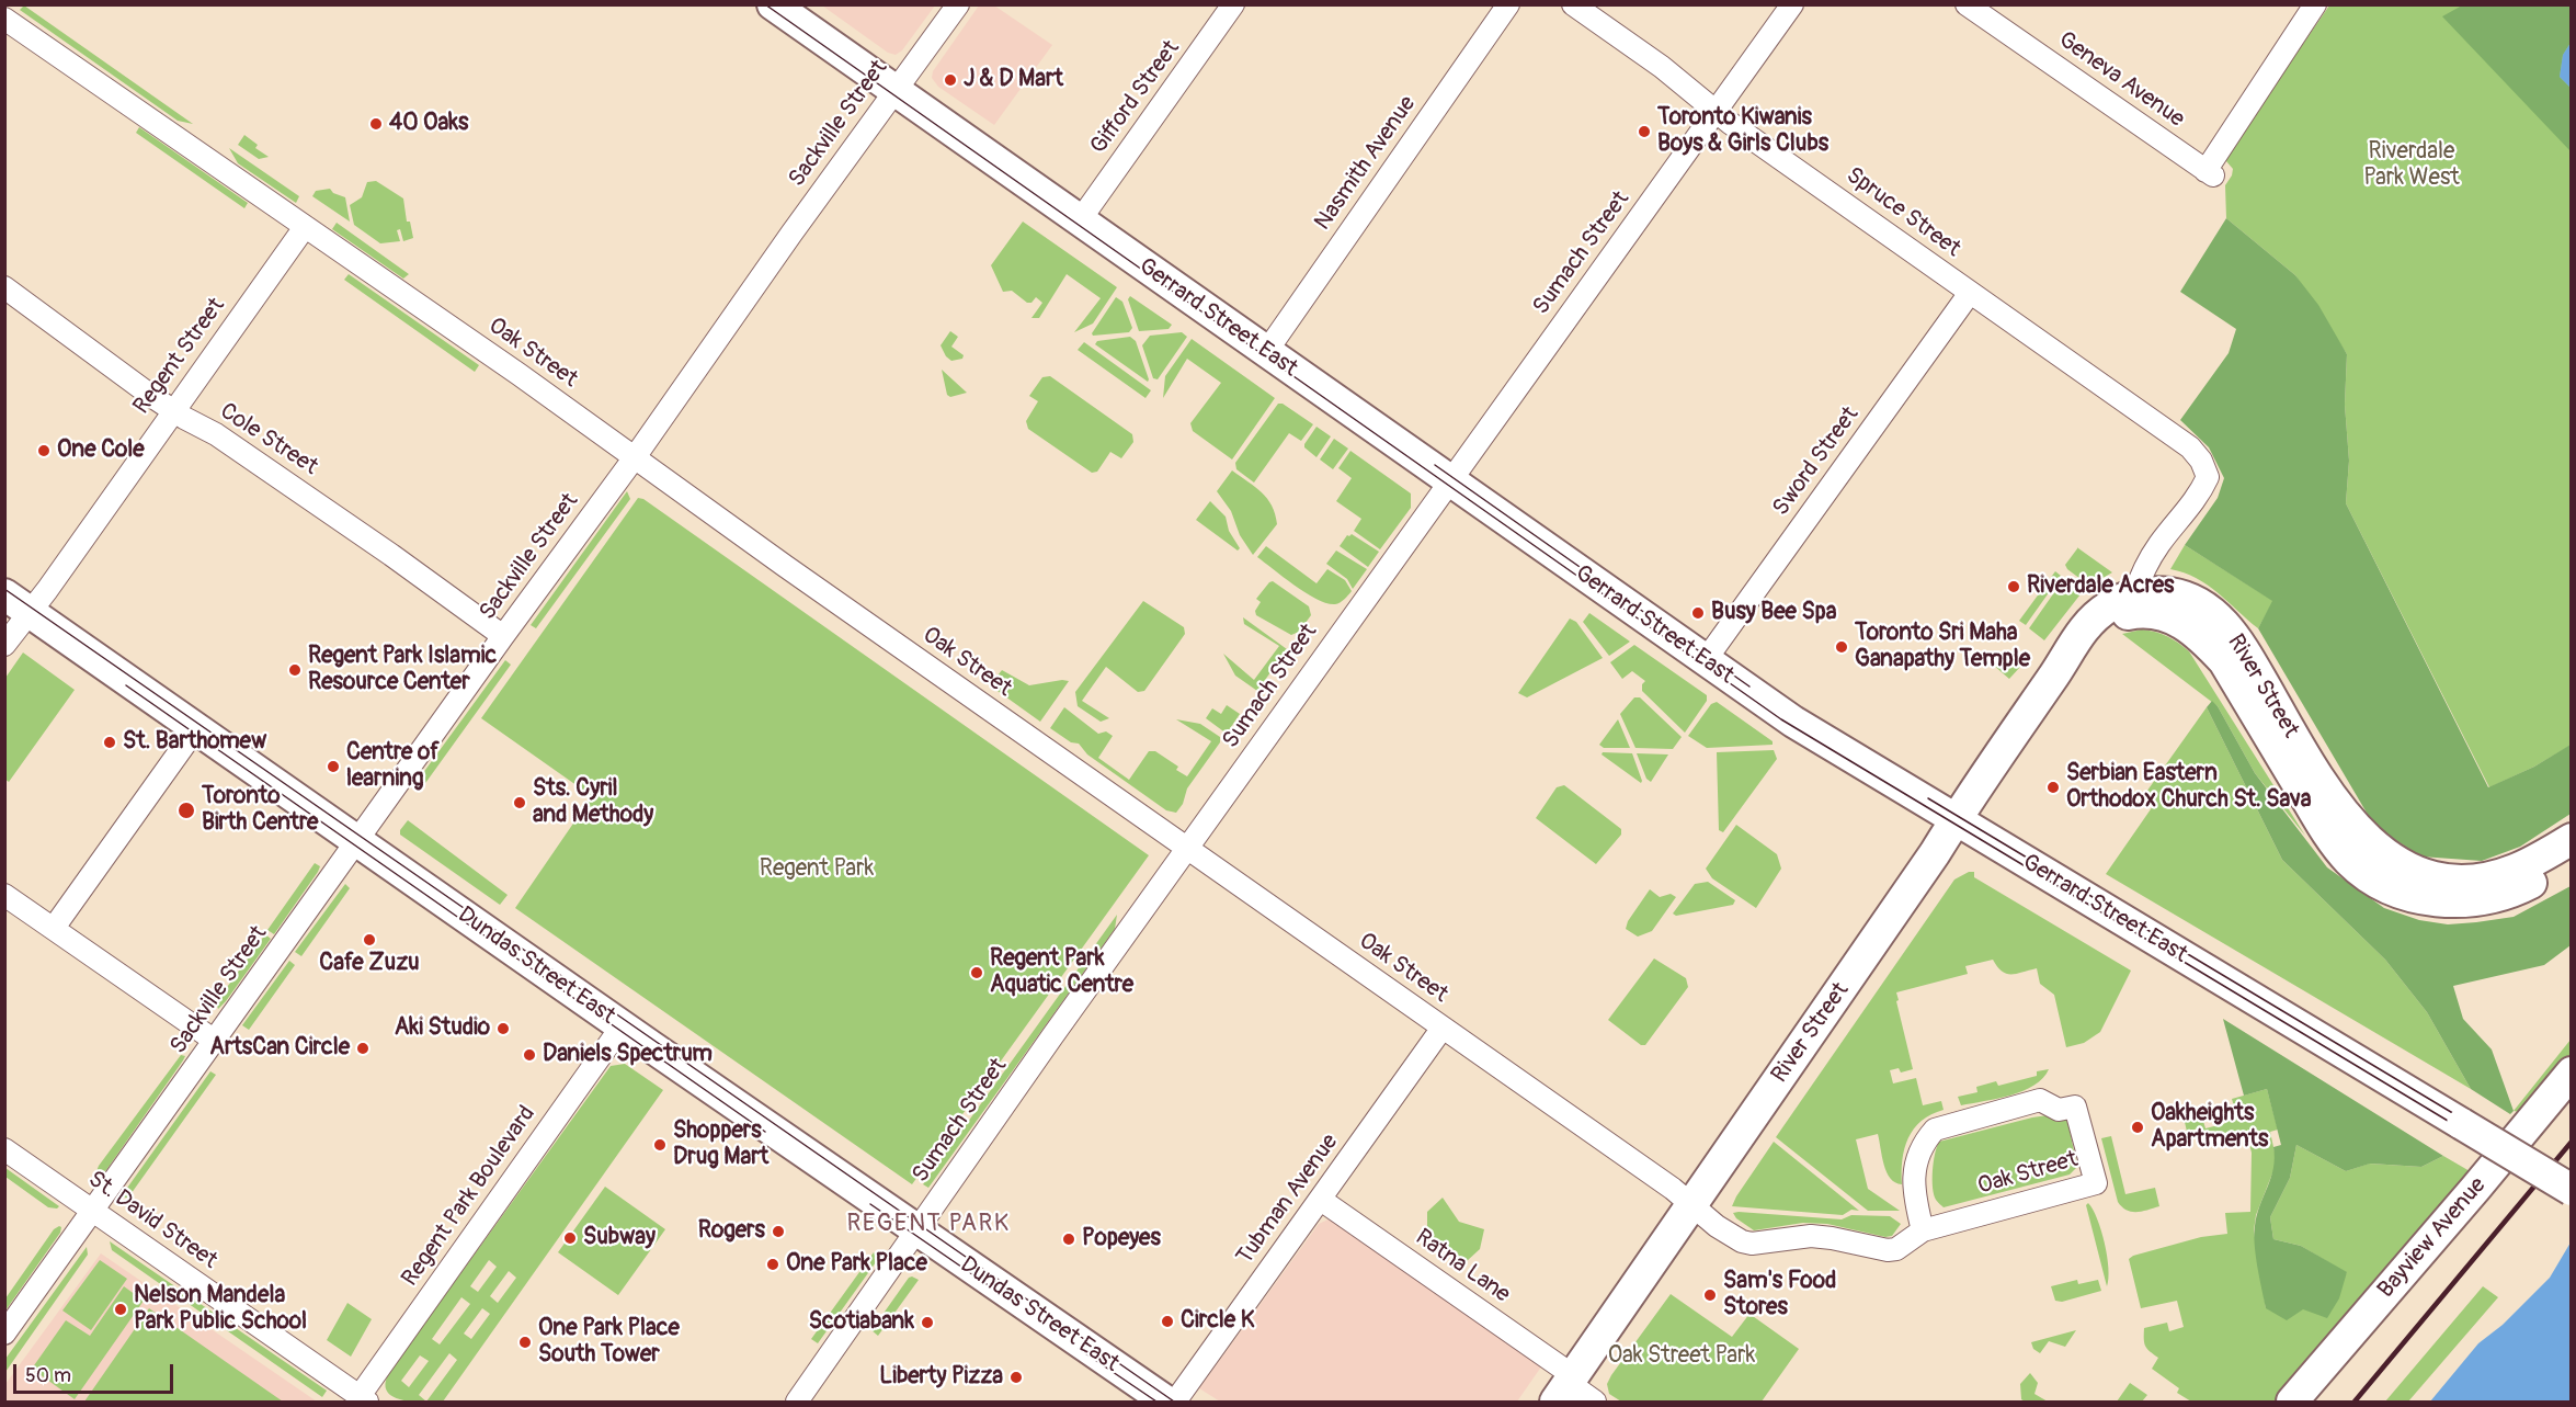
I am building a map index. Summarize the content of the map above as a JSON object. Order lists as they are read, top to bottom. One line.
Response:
{"streets":{"main road":["Gerrard Street East","River Street","Dundas Street East","Bayview Avenue"],"street":["Geneva Avenue","Gifford Street","Sackville Street","Nasmith Avenue","Spruce Street","Sumach Street","Oak Street","Regent Street","Cole Street","Sword Street","Regent Park Boulevard","Tubman Avenue","St. David Street","Ratna Lane"]},"crossings":[["Gifford Street","Gerrard Street East"],["Sackville Street","Gerrard Street East"],["Sackville Street","Oak Street"],["Sackville Street","Cole Street"],["Sackville Street","Dundas Street East"],["Sackville Street","St. David Street"],["Nasmith Avenue","Gerrard Street East"],["Spruce Street","Sumach Street"],["Spruce Street","Sword Street"],["Spruce Street","River Street"],["Sumach Street","Gerrard Street East"],["Sumach Street","Oak Street"],["Sumach Street","Dundas Street East"],["Gerrard Street East","Sword Street"],["Gerrard Street East","River Street"],["Oak Street","Regent Street"],["Oak Street","River Street"],["Oak Street","Tubman Avenue"],["Regent Street","Cole Street"],["Regent Street","Dundas Street East"],["River Street","Ratna Lane"],["Dundas Street East","Regent Park Boulevard"],["Regent Park Boulevard","St. David Street"],["Tubman Avenue","Ratna Lane"]],"districts":["REGENT PARK"],"parks":["Riverdale Park West","Regent Park","Oak Street Park"],"places":["J & D Mart","40 Oaks","Toronto Kiwanis Boys & Girls Clubs","One Cole","Riverdale Acres","Busy Bee Spa","Toronto Sri Maha Ganapathy Temple","Regent Park Islamic Resource Center","St. Barthomew","Centre of learning","Serbian Eastern Orthodox Church St. Sava","Sts. Cyril and Methody","Toronto Birth Centre","Cafe Zuzu","Regent Park Aquatic Centre","Aki Studio","ArtsCan Circle","Daniels Spectrum","Oakheights Apartments","Shoppers Drug Mart","Rogers","Subway","Popeyes","One Park Place","Sam's Food Stores","Nelson Mandela Park Public School","Circle K","Scotiabank","One Park Place South Tower","Liberty Pizza"],"scale_bar":"50 m"}
